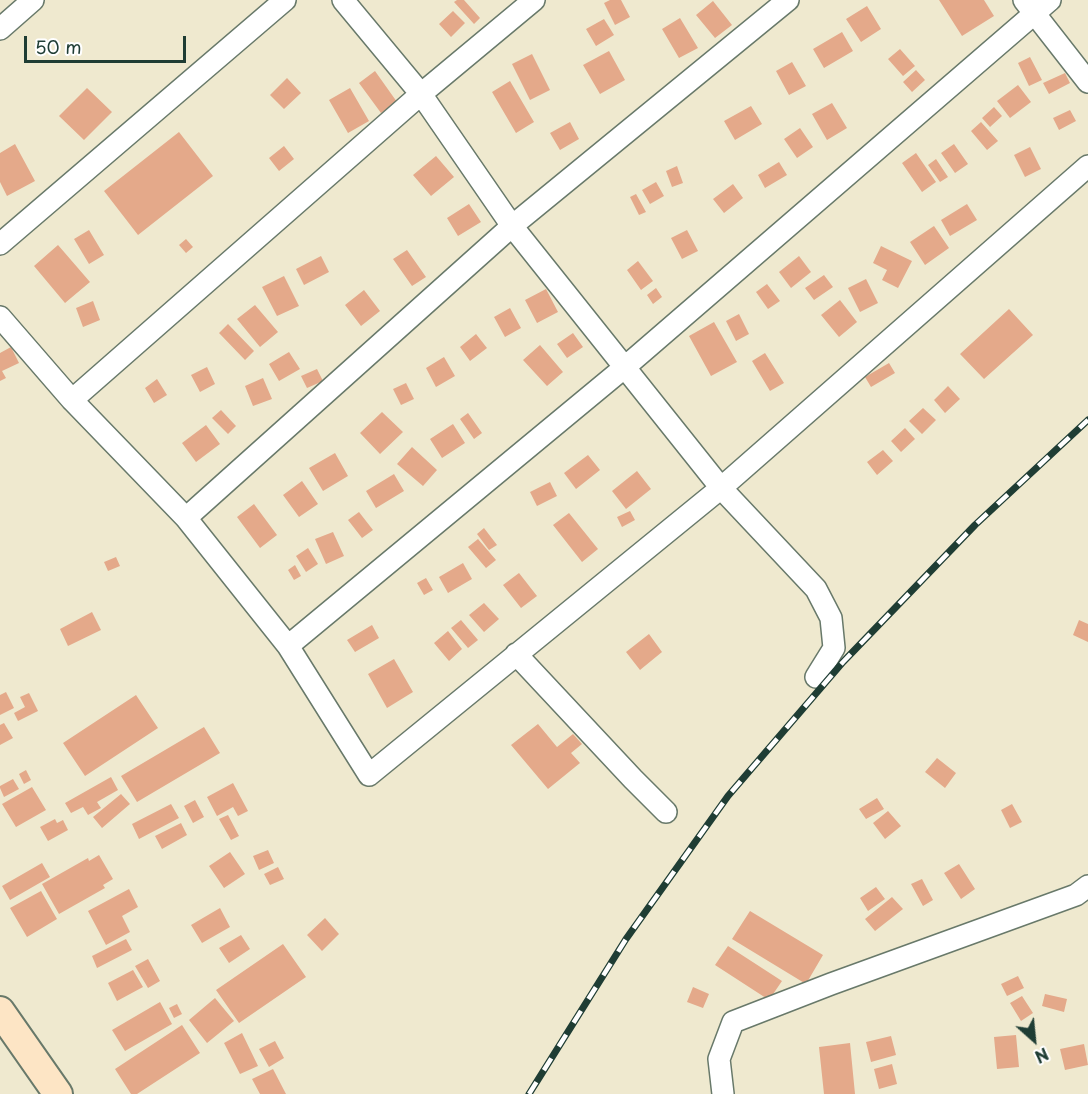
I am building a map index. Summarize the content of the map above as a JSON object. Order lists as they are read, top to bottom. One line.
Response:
{"scale_bar":"50 m","north":"bottom right"}
